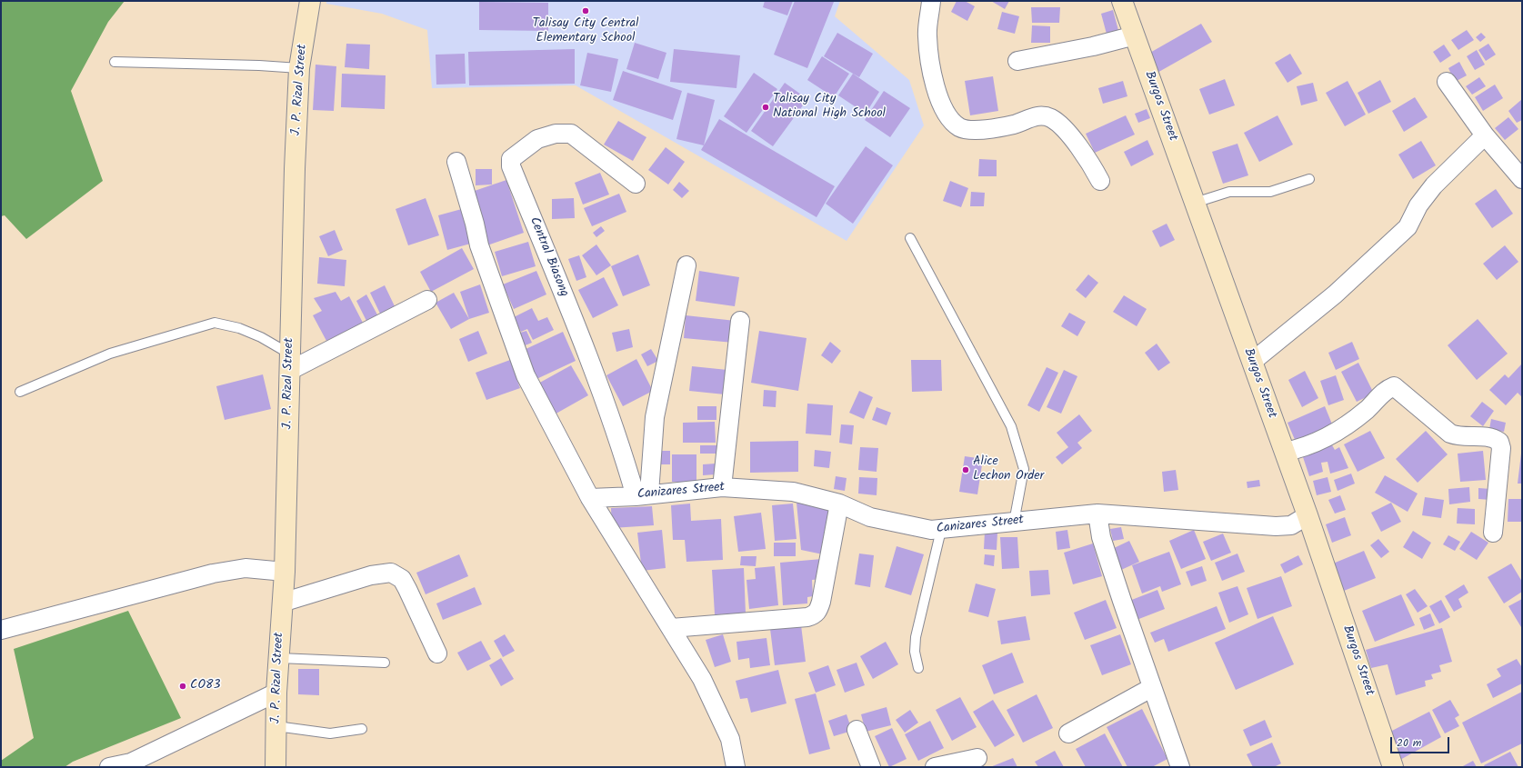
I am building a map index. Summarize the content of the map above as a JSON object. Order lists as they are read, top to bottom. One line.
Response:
{"streets":{"street":["J. P. Rizal Street","Burgos Street","Central Biasong","Canizares Street"]},"crossings":[["Burgos Street","Canizares Street"],["Central Biasong","Canizares Street"]],"places":["Talisay City Central Elementary School","Talisay City National High School","Alice Lechon Order","CO83"],"scale_bar":"20 m"}
